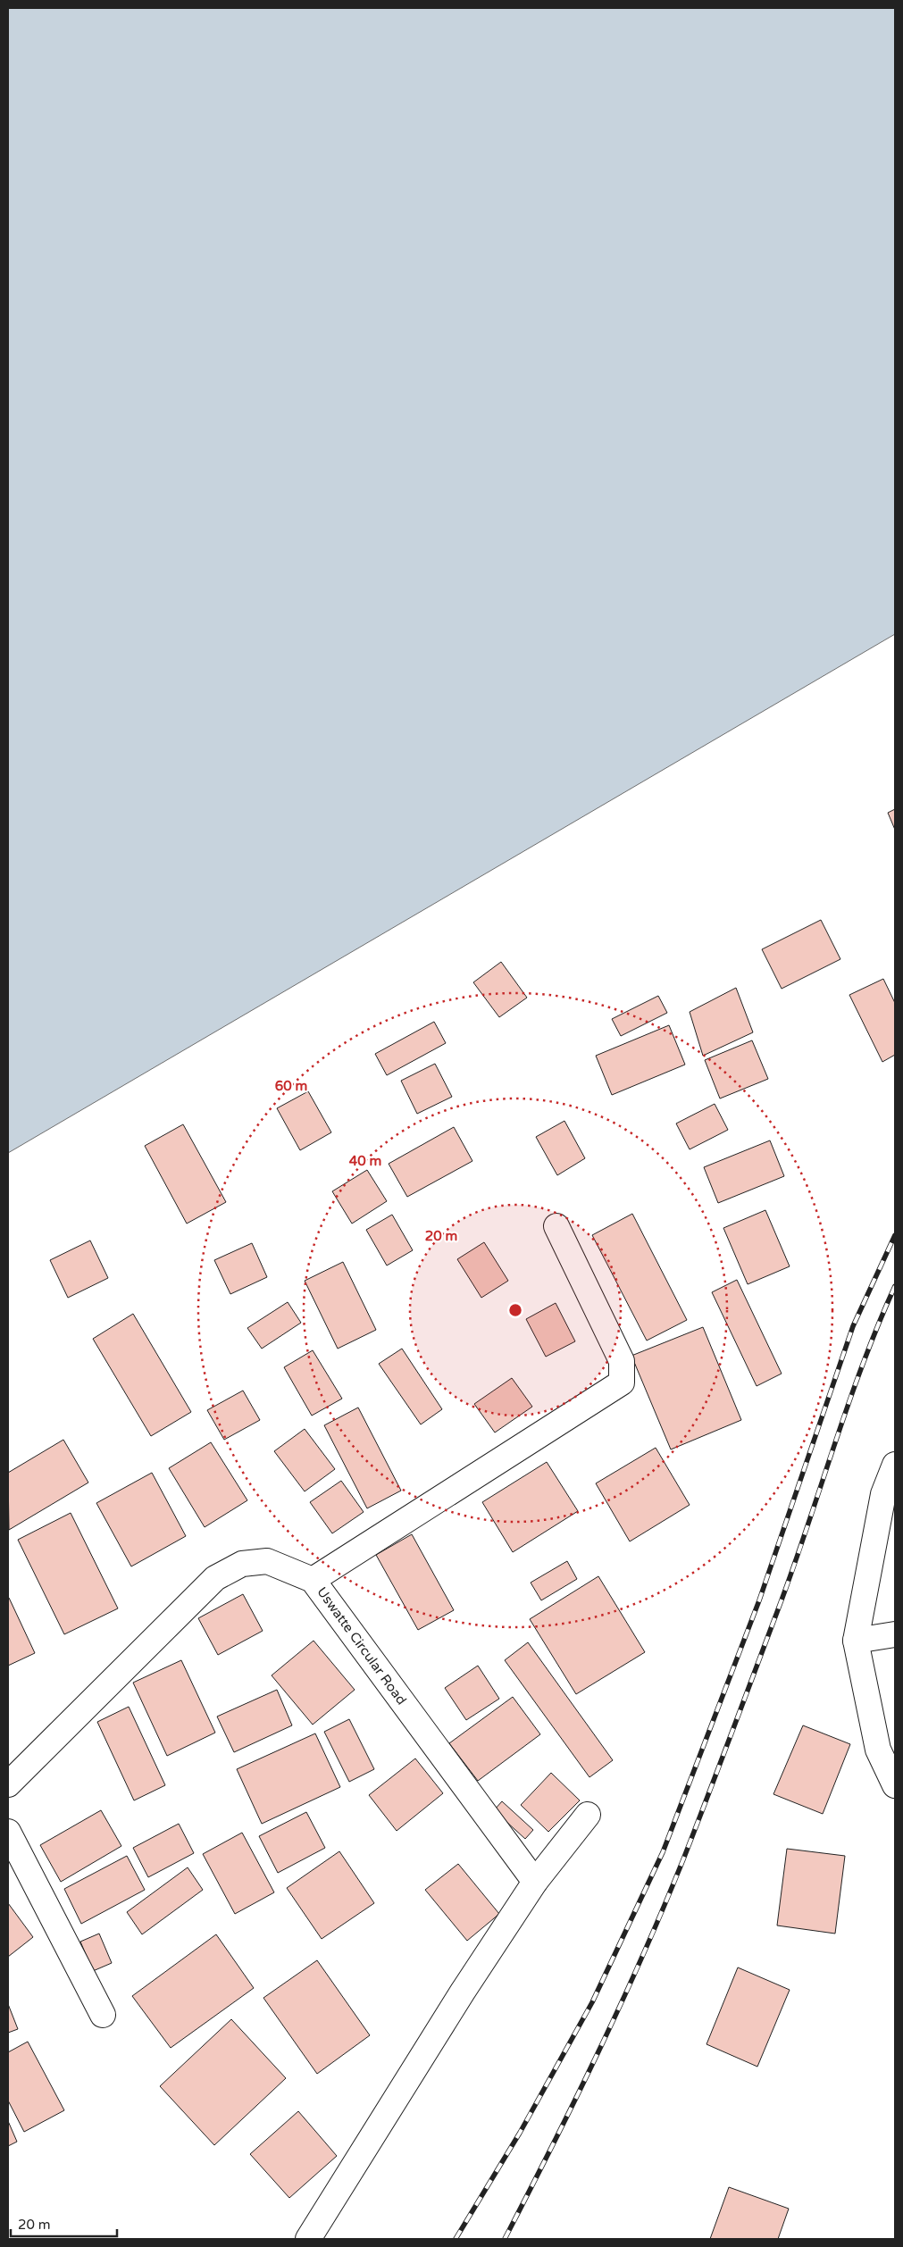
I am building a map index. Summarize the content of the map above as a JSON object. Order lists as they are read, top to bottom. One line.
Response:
{"streets":{"street":["Uswatte Circular Road"]},"scale_bar":"20 m","rings":["60 m","40 m","20 m"]}
